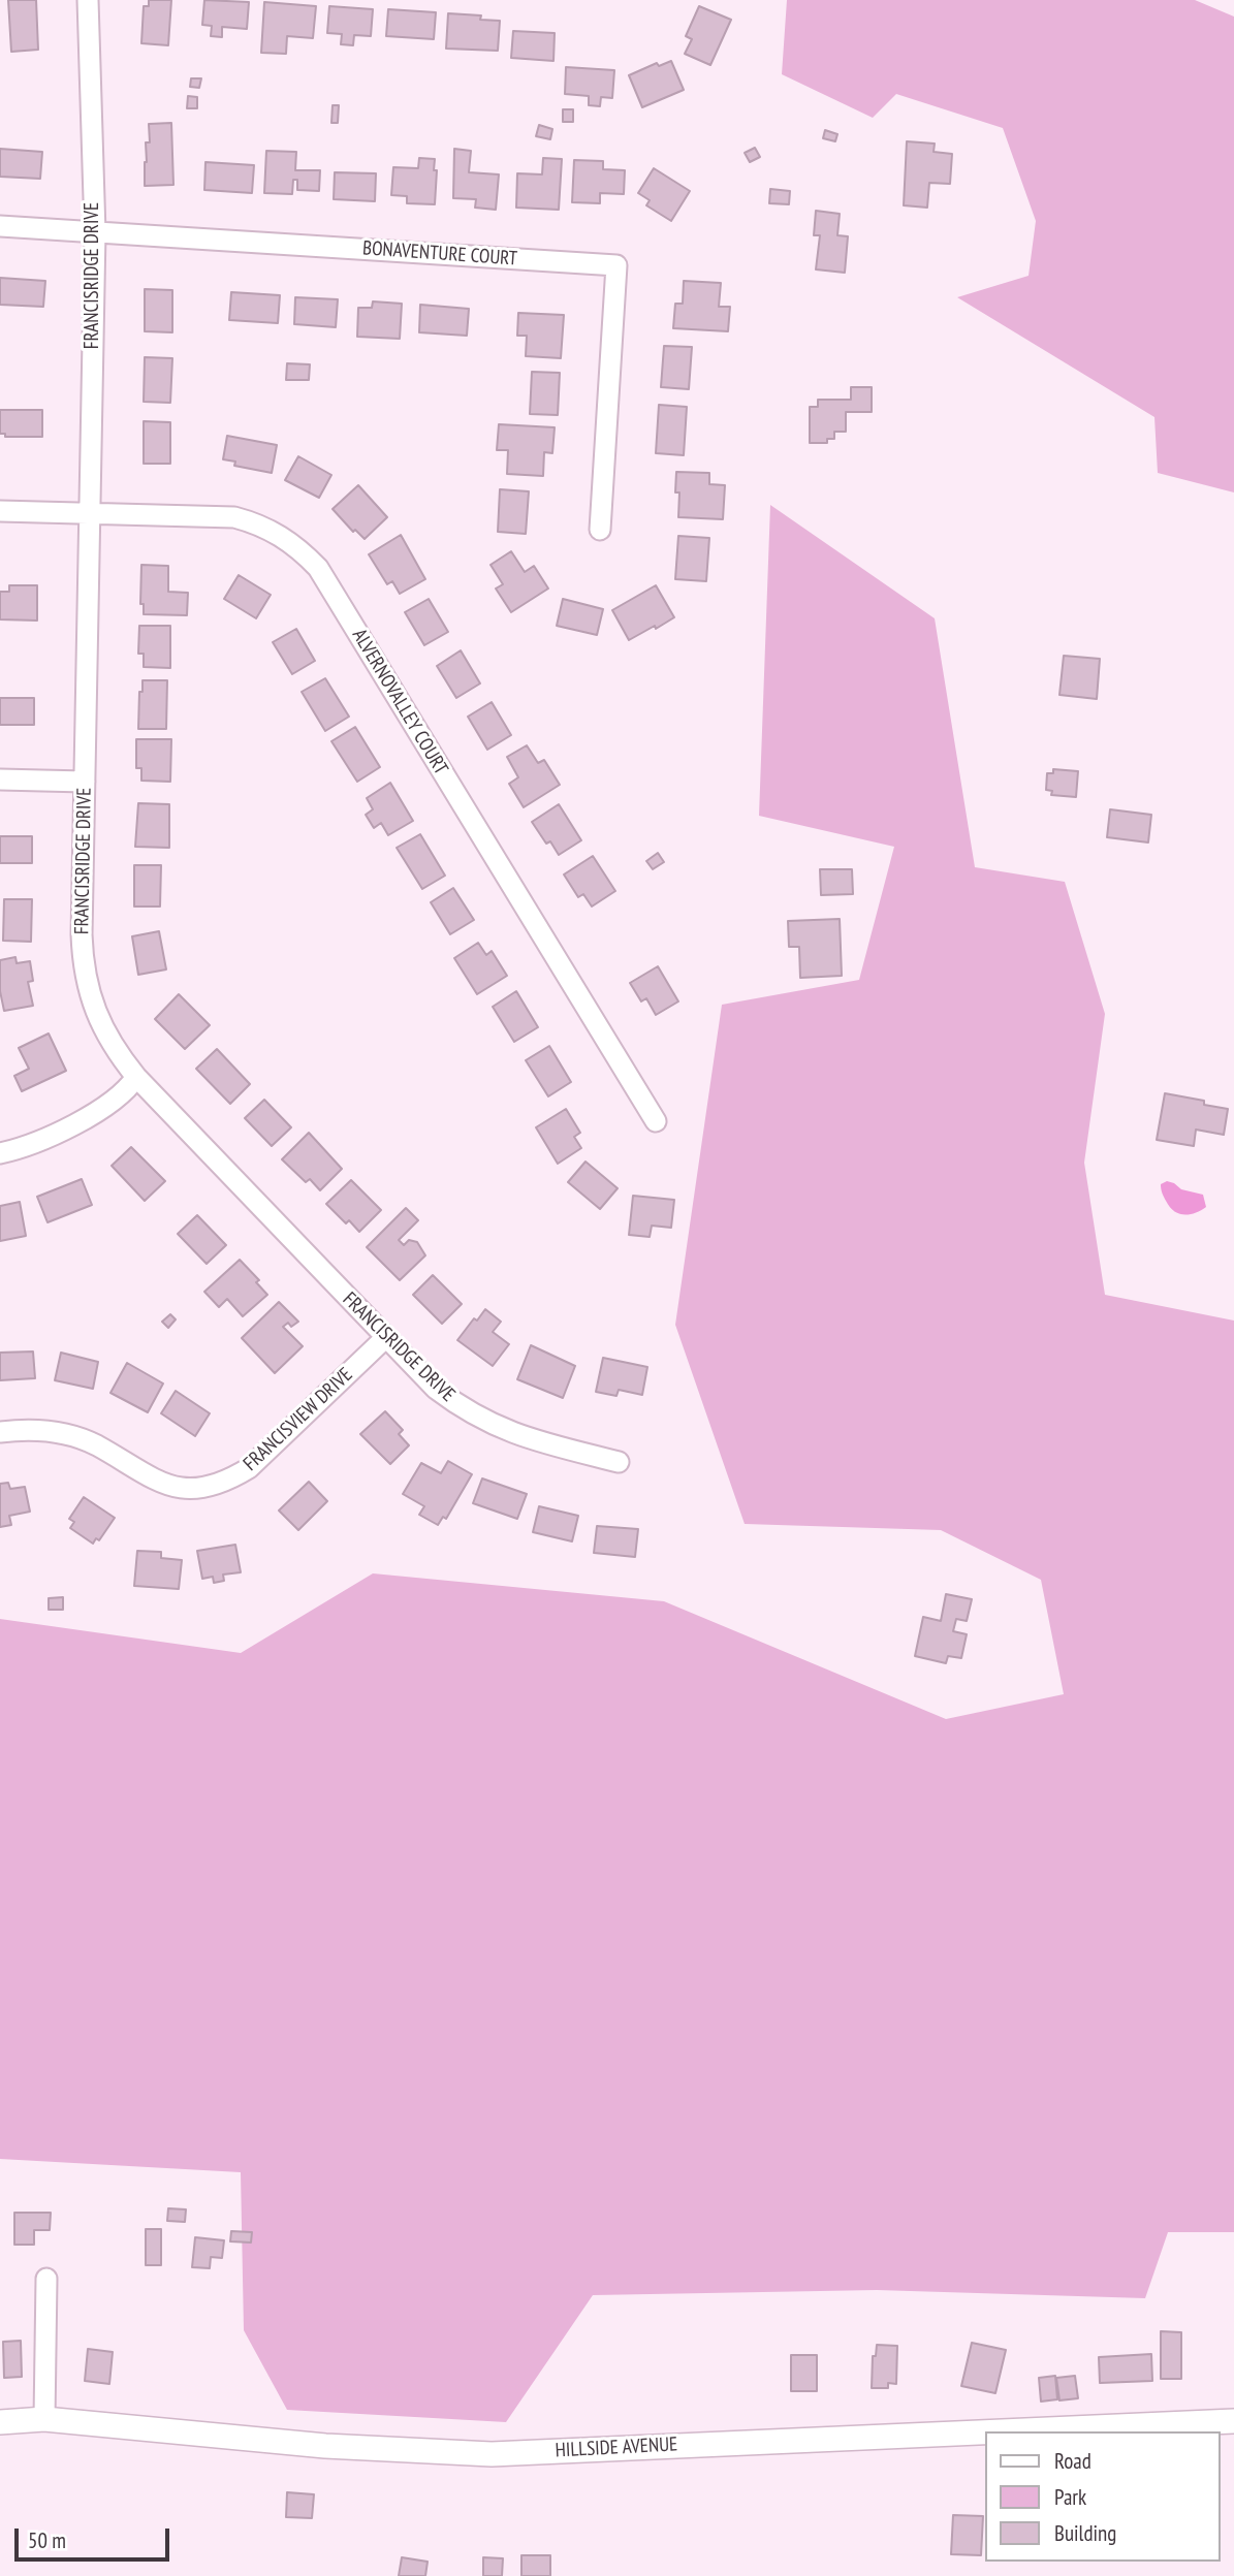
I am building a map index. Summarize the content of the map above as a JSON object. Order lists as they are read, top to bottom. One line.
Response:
{"streets":{"street":["BONAVENTURE COURT","FRANCISRIDGE DRIVE","ALVERNOVALLEY COURT","FRANCISVIEW DRIVE","HILLSIDE AVENUE"]},"crossings":[["BONAVENTURE COURT","FRANCISRIDGE DRIVE"],["FRANCISRIDGE DRIVE","ALVERNOVALLEY COURT"],["FRANCISRIDGE DRIVE","FRANCISVIEW DRIVE"]],"legend":["Road","Park","Building"],"scale_bar":"50 m"}
